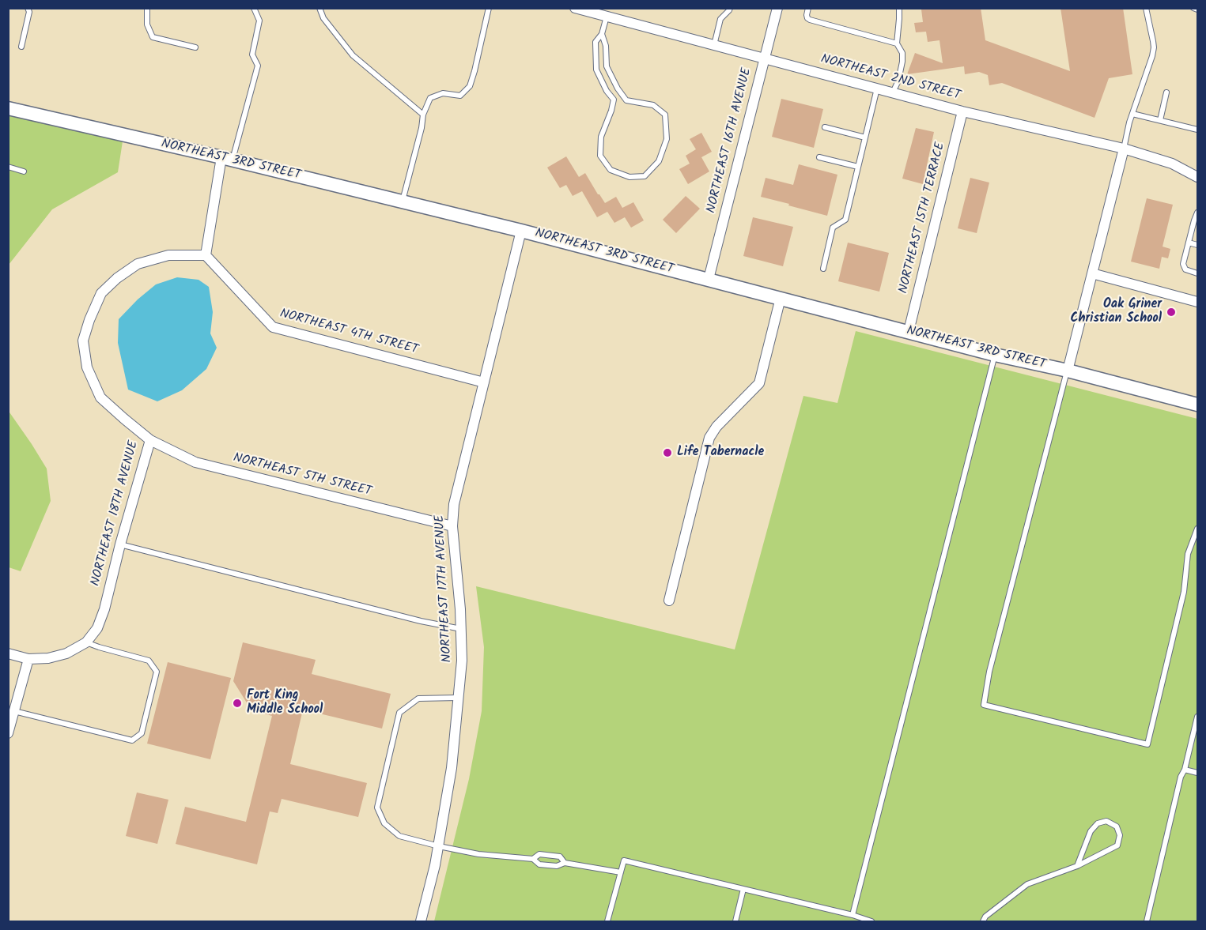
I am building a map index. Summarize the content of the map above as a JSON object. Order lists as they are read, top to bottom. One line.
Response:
{"streets":{"street":["NORTHEAST 2ND STREET","NORTHEAST 16TH AVENUE","NORTHEAST 3RD STREET","NORTHEAST 15TH TERRACE","NORTHEAST 4TH STREET","NORTHEAST 5TH STREET","NORTHEAST 18TH AVENUE","NORTHEAST 17TH AVENUE"]},"crossings":[["NORTHEAST 2ND STREET","NORTHEAST 16TH AVENUE"],["NORTHEAST 2ND STREET","NORTHEAST 15TH TERRACE"],["NORTHEAST 16TH AVENUE","NORTHEAST 3RD STREET"],["NORTHEAST 3RD STREET","NORTHEAST 15TH TERRACE"],["NORTHEAST 3RD STREET","NORTHEAST 17TH AVENUE"],["NORTHEAST 4TH STREET","NORTHEAST 18TH AVENUE"],["NORTHEAST 4TH STREET","NORTHEAST 17TH AVENUE"],["NORTHEAST 5TH STREET","NORTHEAST 18TH AVENUE"],["NORTHEAST 5TH STREET","NORTHEAST 17TH AVENUE"]],"places":["Oak Griner Christian School","Life Tabernacle","Fort King Middle School"]}
